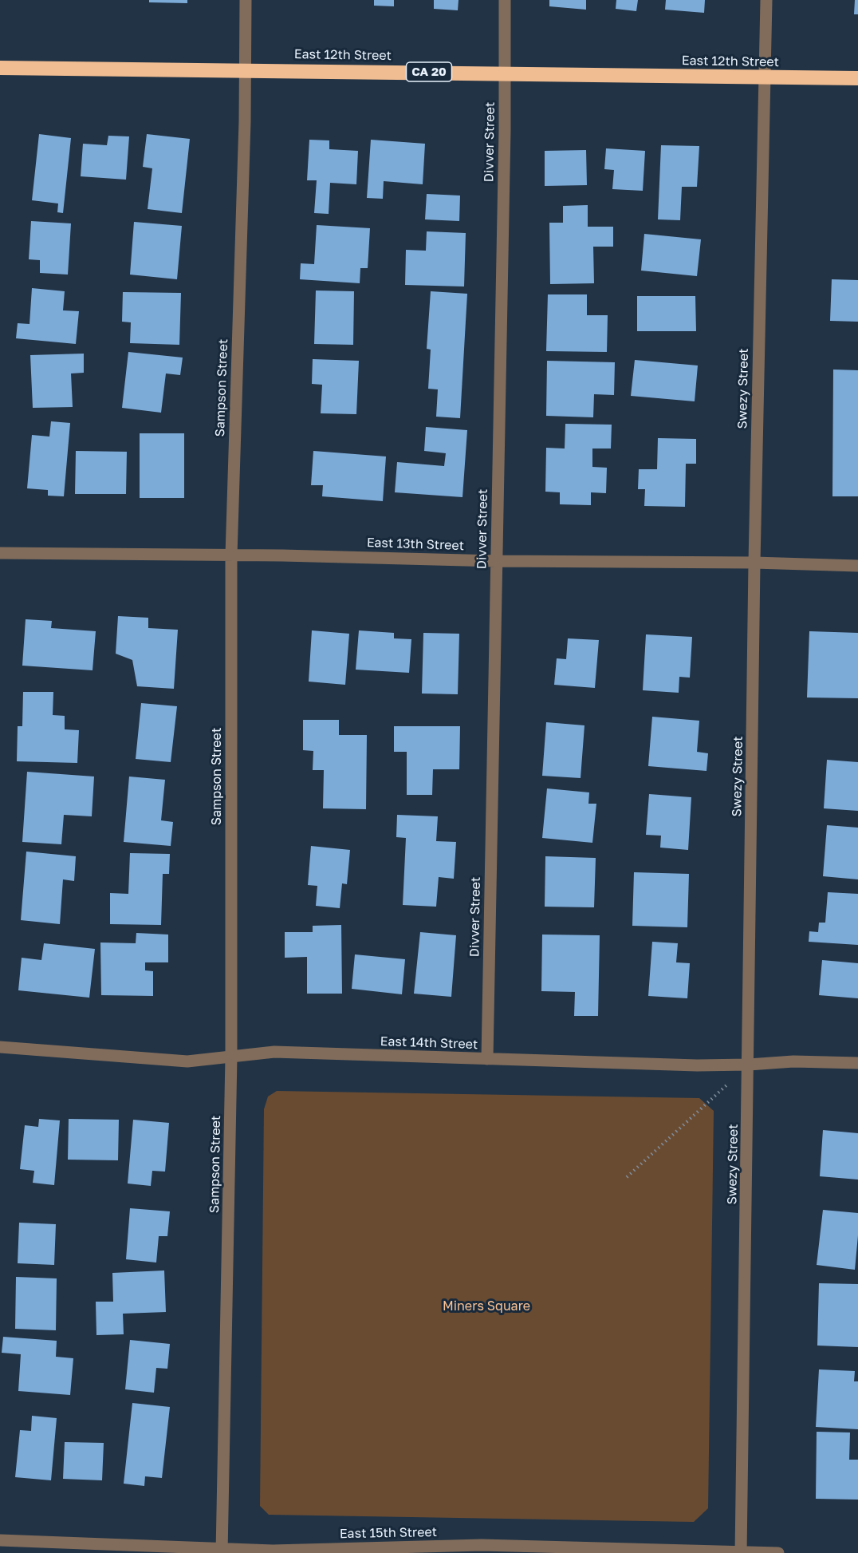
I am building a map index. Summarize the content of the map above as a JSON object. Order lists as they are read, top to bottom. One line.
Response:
{"streets":{"highway":["East 12th Street","CA 20"],"street":["Divver Street","Sampson Street","Swezy Street","East 13th Street","East 14th Street","East 15th Street"]},"crossings":[["East 12th Street","Divver Street"],["East 12th Street","Sampson Street"],["East 12th Street","Swezy Street"],["Divver Street","East 13th Street"],["Divver Street","East 14th Street"],["Sampson Street","East 13th Street"],["Sampson Street","East 14th Street"],["Sampson Street","East 15th Street"],["Swezy Street","East 13th Street"],["Swezy Street","East 14th Street"],["Swezy Street","East 15th Street"]],"parks":["Miners Square"]}
